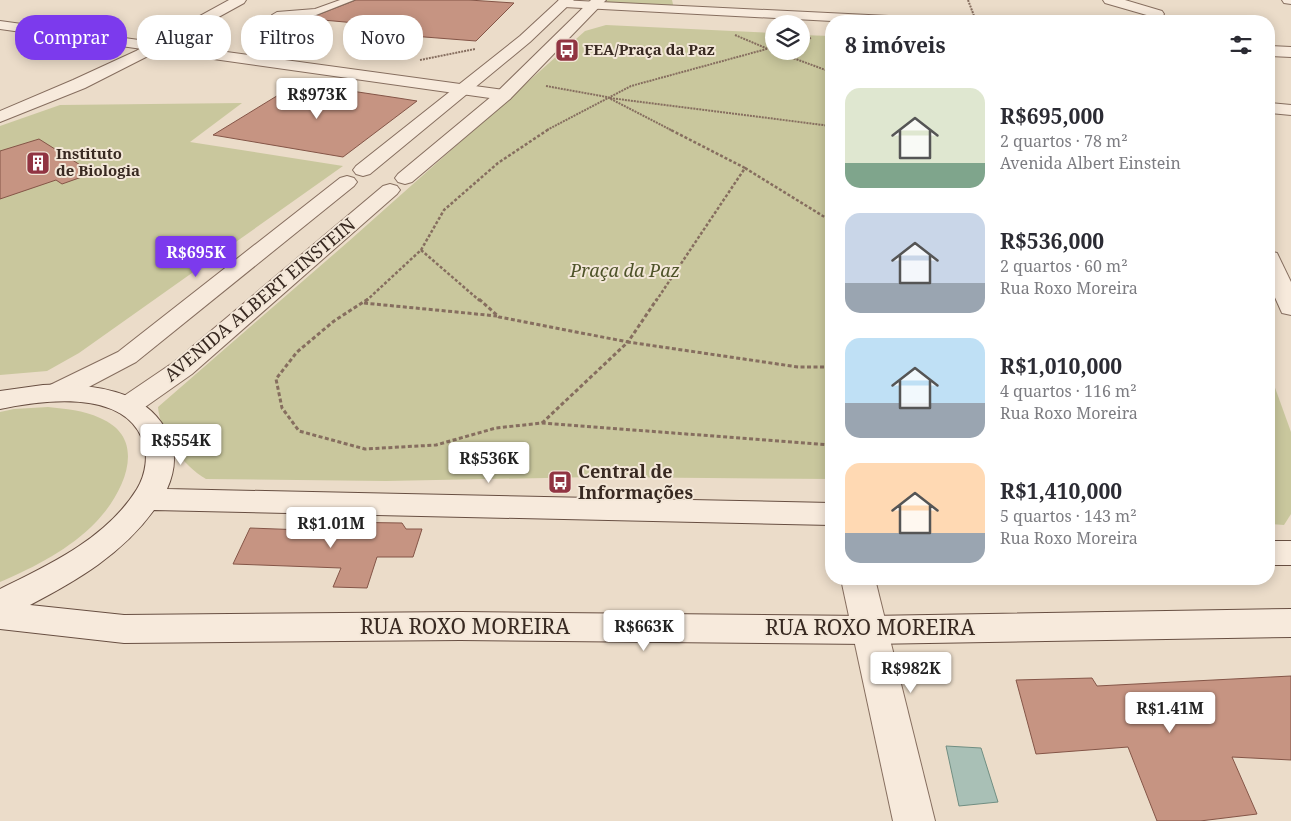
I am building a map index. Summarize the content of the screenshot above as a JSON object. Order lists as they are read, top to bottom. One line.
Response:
{"streets":{"street":["AVENIDA ALBERT EINSTEIN","RUA ROXO MOREIRA"]},"parks":["Praça da Paz"],"places":{"bus stop":["FEA/Praça da Paz","Central de Informações"],"building":["Instituto de Biologia"]},"page":{"chip":["Comprar","Alugar","Filtros","Novo"],"heading":"8 imóveis","list":[{"name":"R$695,000","note":"2 quartos · 78 m² · Avenida Albert Einstein"},{"name":"R$536,000","note":"2 quartos · 60 m² · Rua Roxo Moreira"},{"name":"R$1,010,000","note":"4 quartos · 116 m² · Rua Roxo Moreira"},{"name":"R$1,410,000","note":"5 quartos · 143 m² · Rua Roxo Moreira"}],"price":["R$973K","R$695K","R$554K","R$536K","R$1.01M","R$663K","R$982K","R$1.41M"]}}
